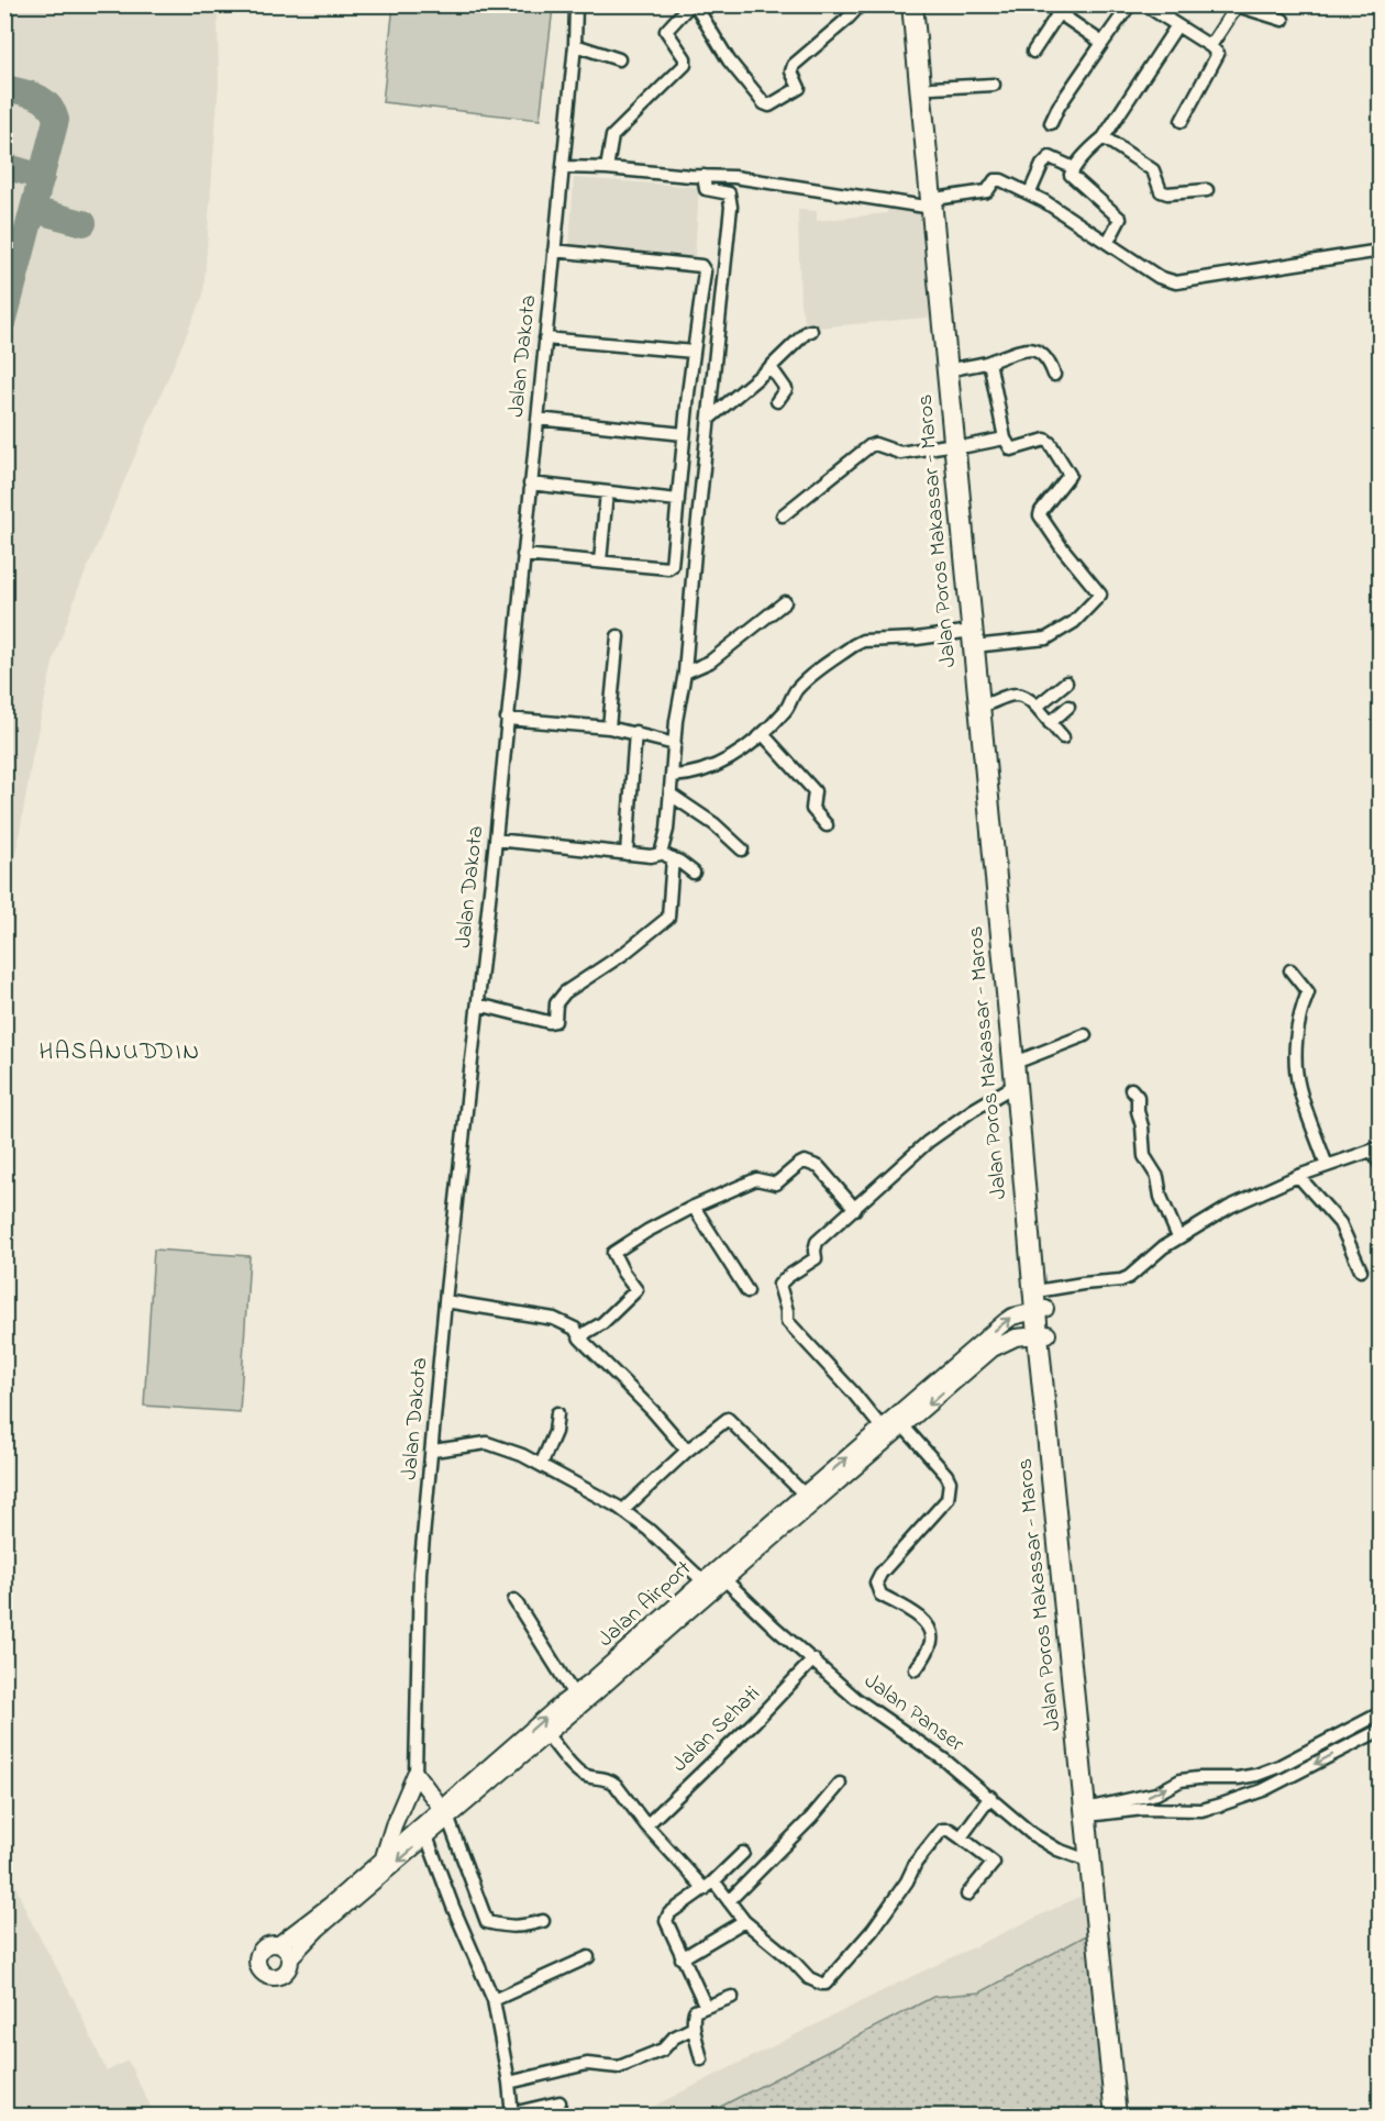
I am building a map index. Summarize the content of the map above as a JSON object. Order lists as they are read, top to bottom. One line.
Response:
{"streets":{"highway":["Jalan Poros Makassar - Maros"],"street":["Jalan Dakota","Jalan Airport","Jalan Panser","Jalan Sehati"]},"crossings":[["Jalan Poros Makassar - Maros","Jalan Airport"],["Jalan Poros Makassar - Maros","Jalan Panser"],["Jalan Airport","Jalan Panser"],["Jalan Panser","Jalan Sehati"]],"districts":["HASANUDDIN"]}
